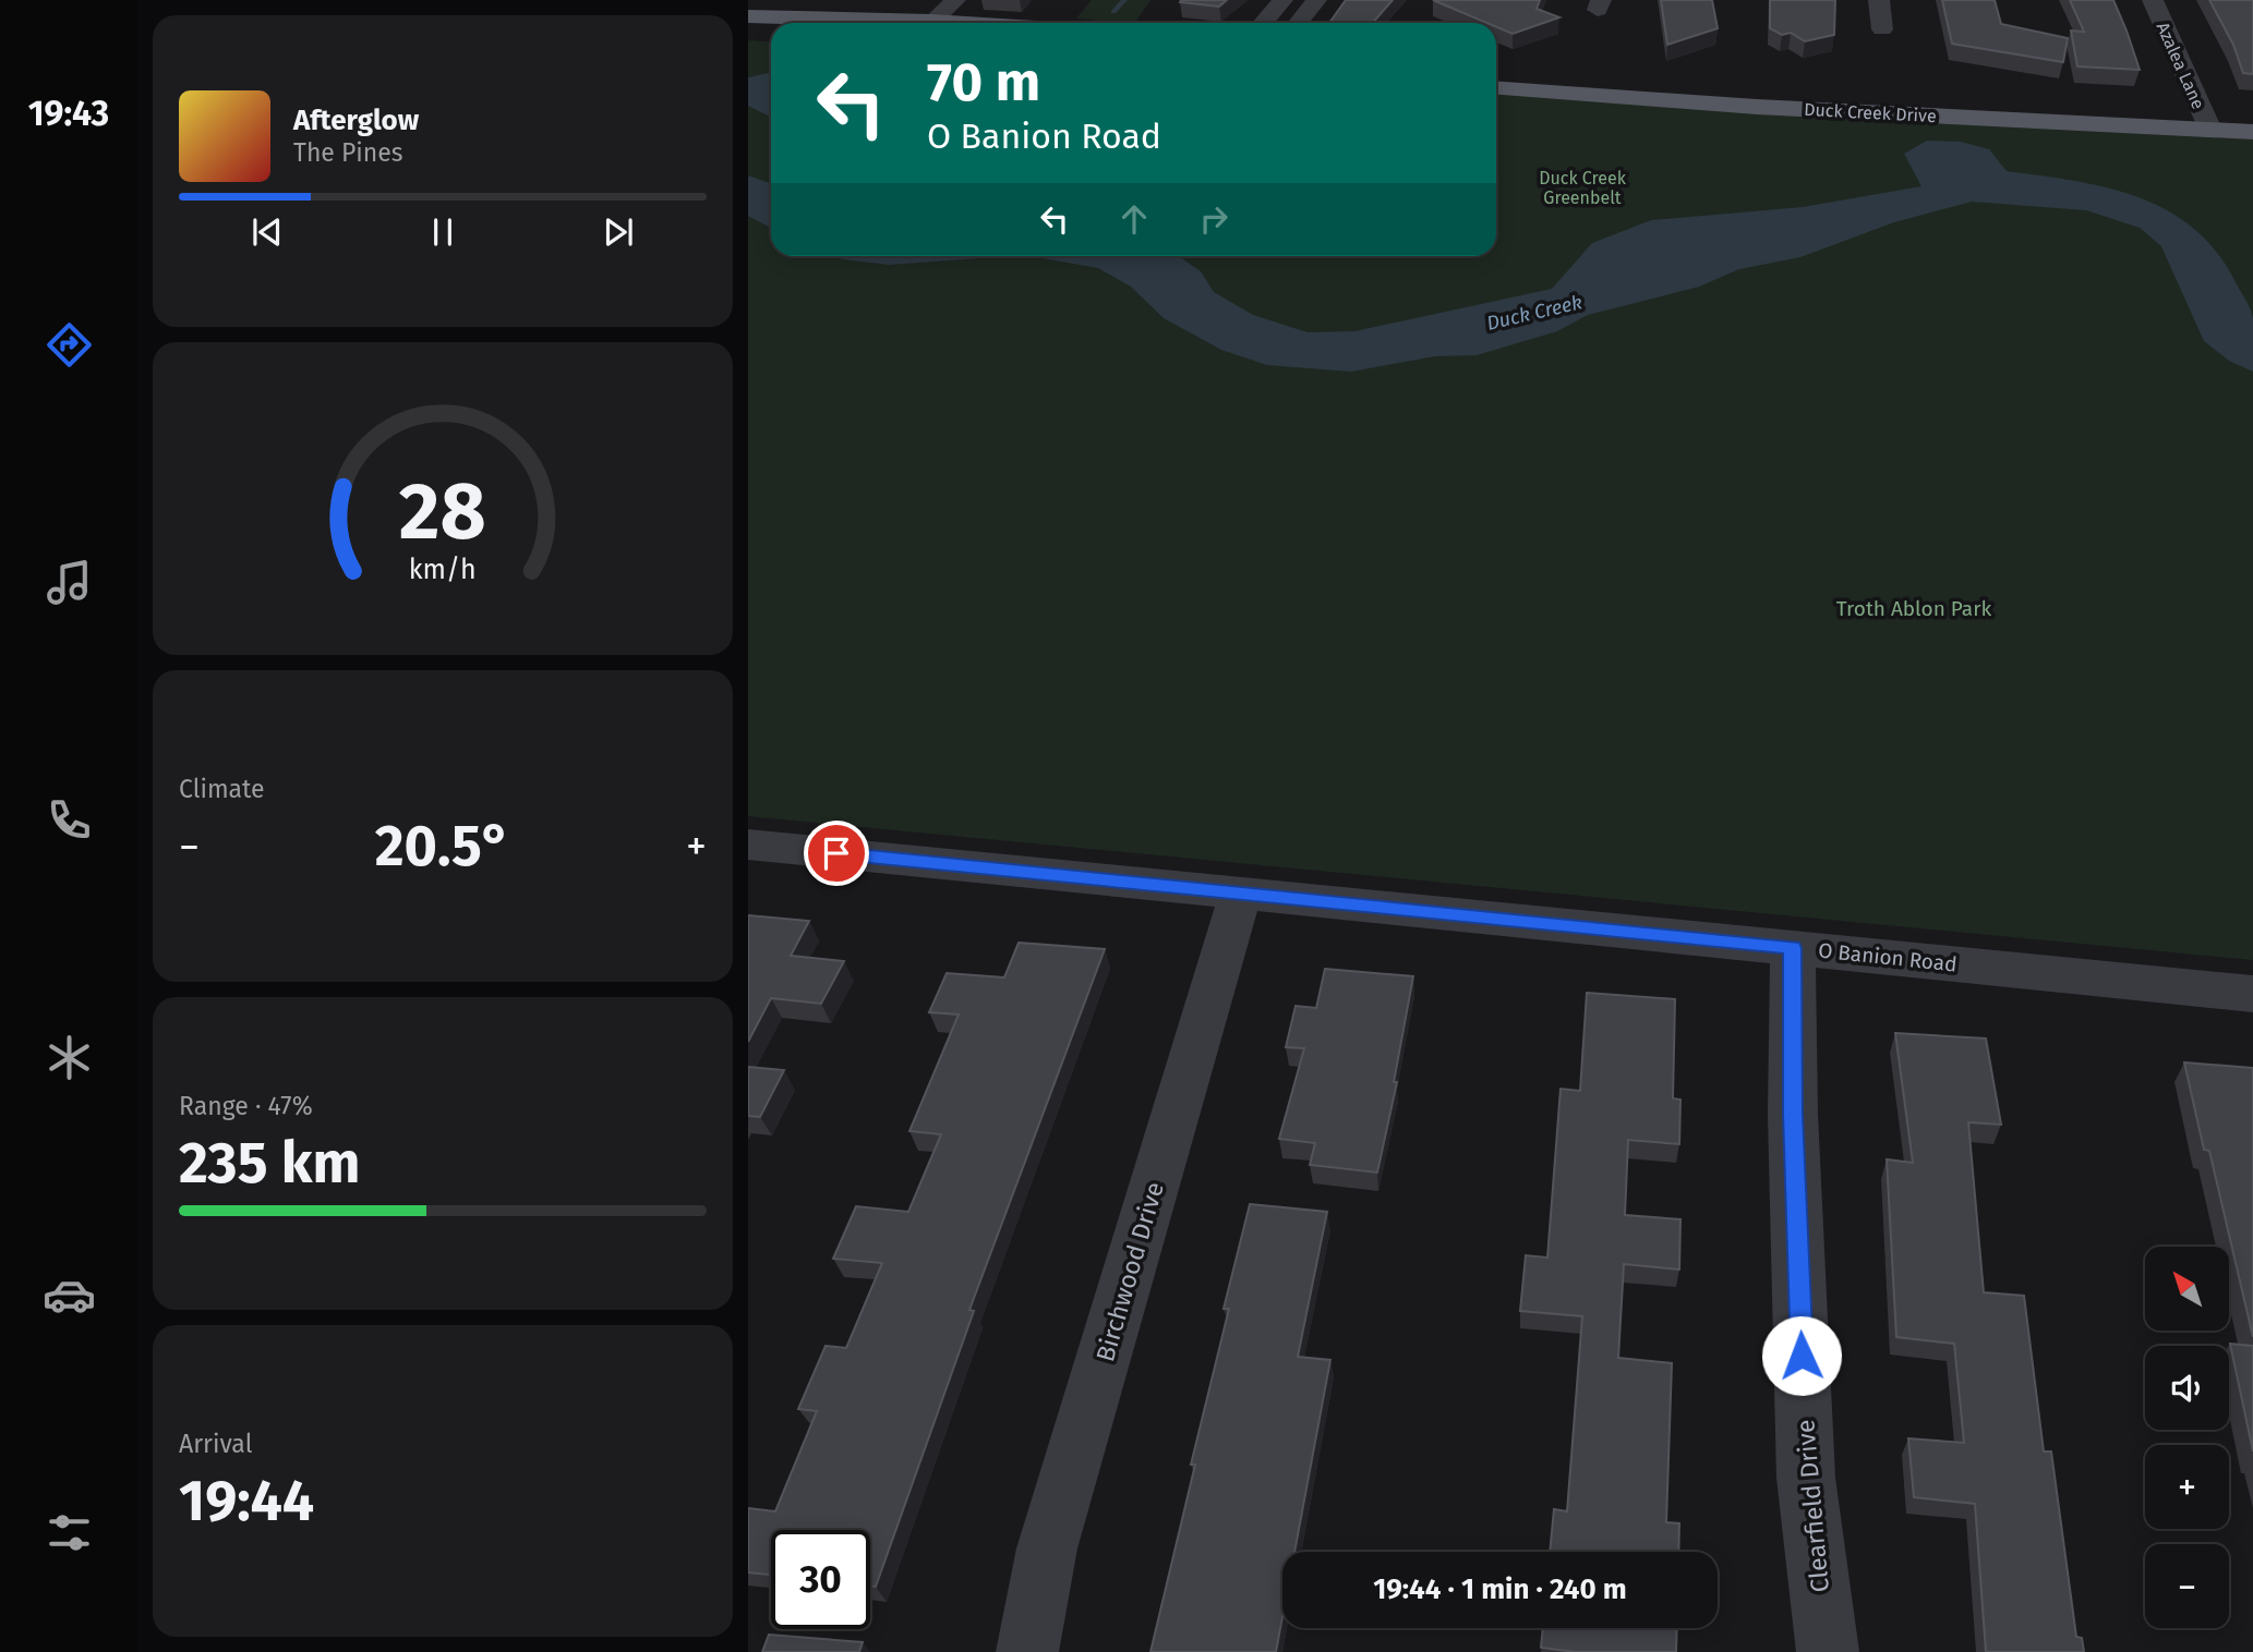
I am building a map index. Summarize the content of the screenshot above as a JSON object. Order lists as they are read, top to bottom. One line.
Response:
{"streets":{"main road":["Duck Creek Drive"],"street":["Azalea Lane","O Banion Road","Birchwood Drive","Clearfield Drive"]},"crossings":[["Azalea Lane","Duck Creek Drive"],["O Banion Road","Birchwood Drive"],["O Banion Road","Clearfield Drive"]],"water":["Duck Creek"],"parks":["Duck Creek Greenbelt","Troth Ablon Park"],"north":"top left","page":{"tabs":"19:43","turn":["70 m","O Banion Road"],"song":["Afterglow","The Pines"],"tile":["Climate",["Range · 47%","235 km"],["Arrival","19:44"]],"heat":["−","20.5°","+"],"map_buttons":["+","−"],"limit":"30","trip":"19:44 · 1 min · 240 m","gauge":["28","km/h"]}}
